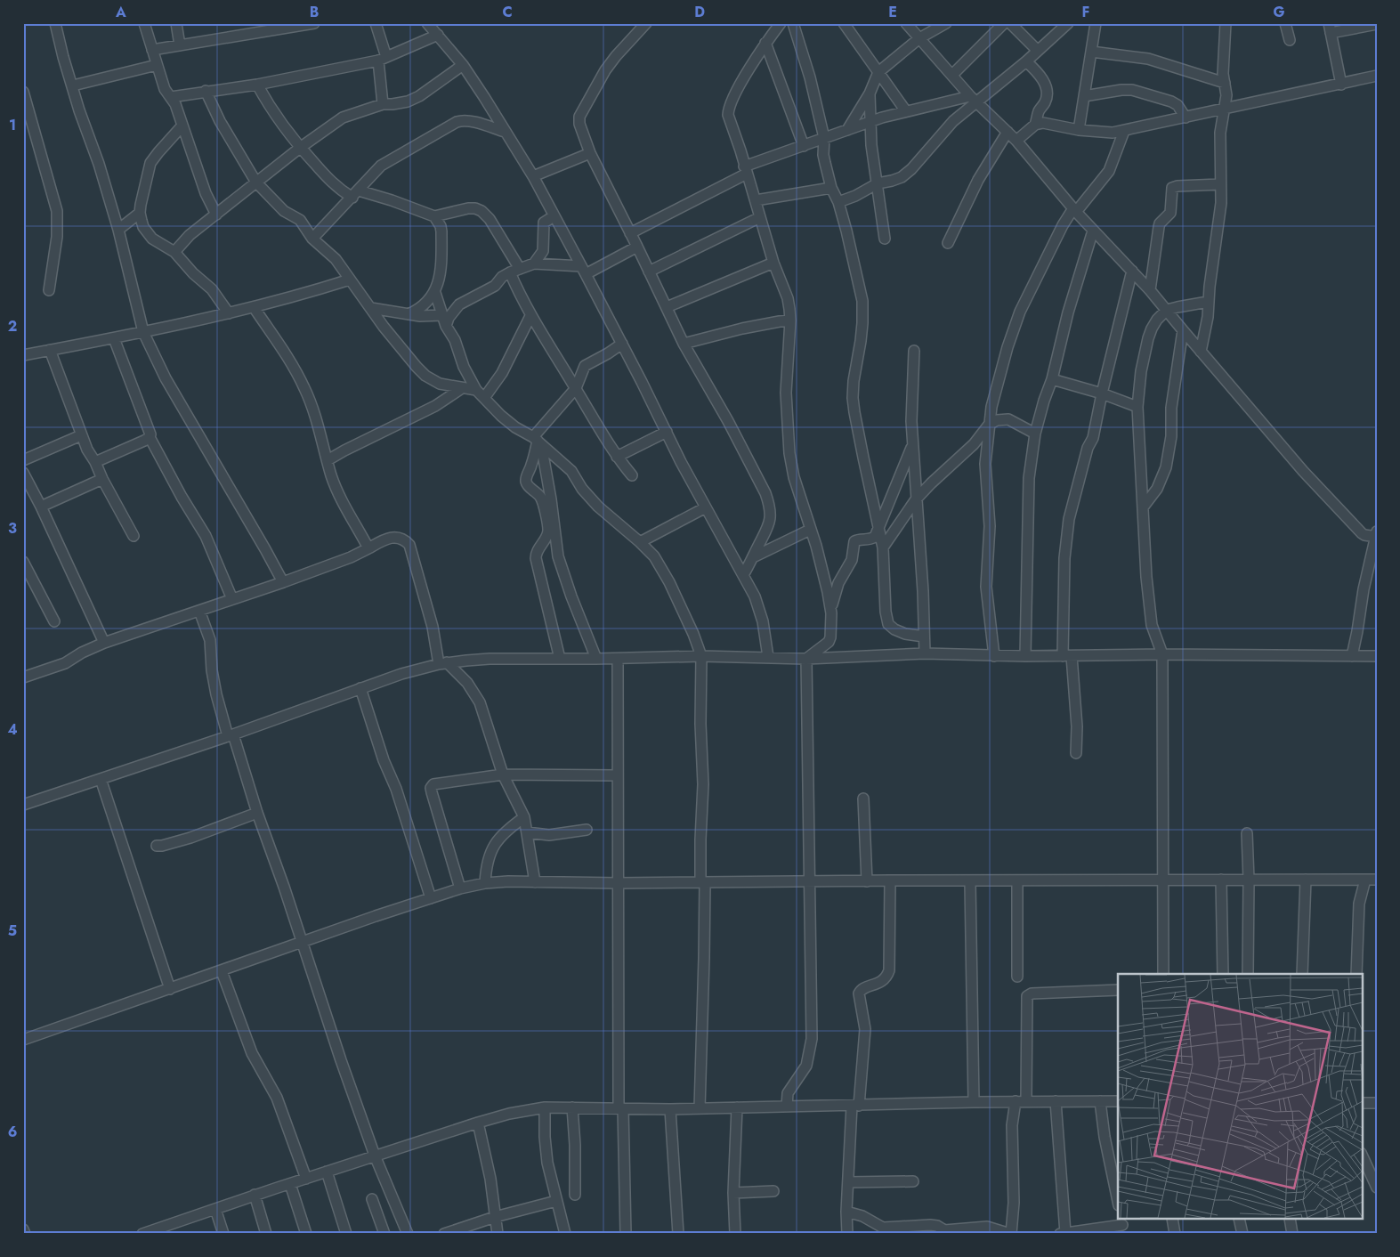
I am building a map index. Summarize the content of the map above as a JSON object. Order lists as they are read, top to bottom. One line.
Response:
{"grid":{"columns":["A","B","C","D","E","F","G"],"rows":["1","2","3","4","5","6"]}}
